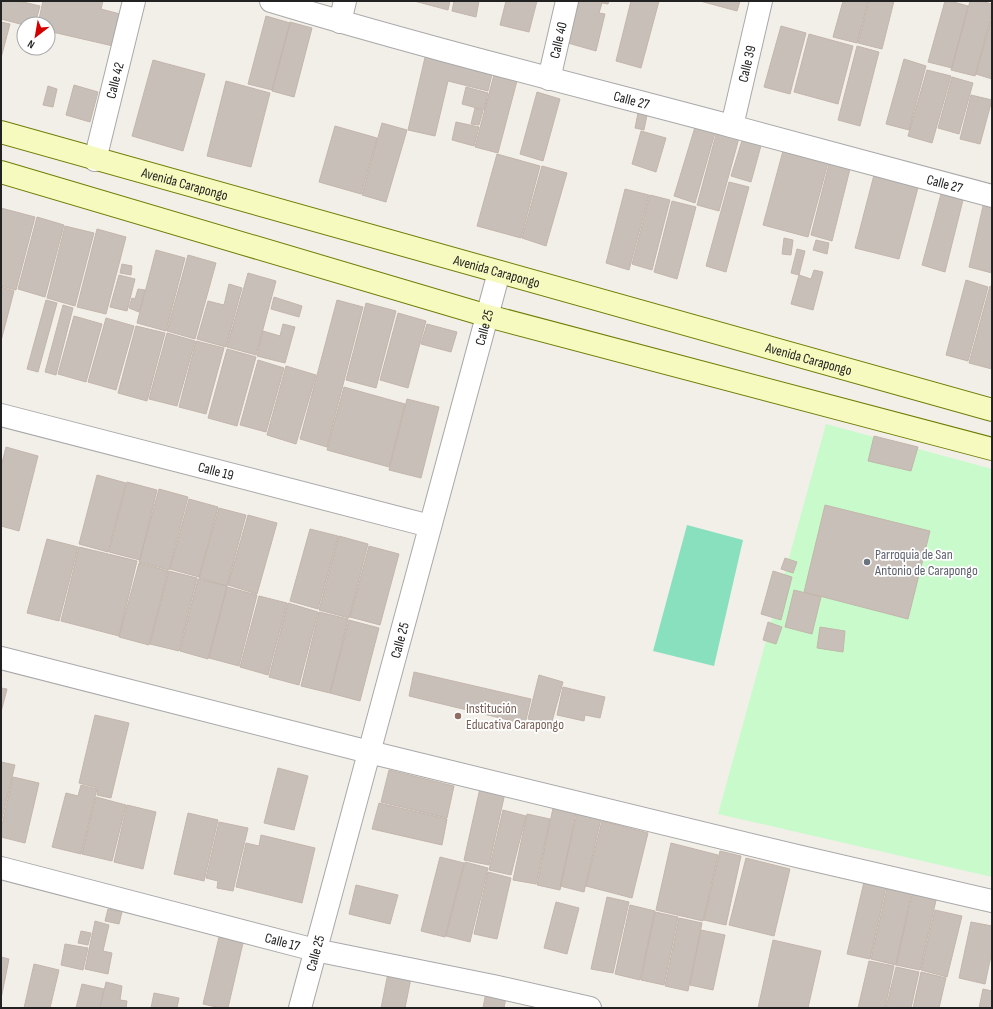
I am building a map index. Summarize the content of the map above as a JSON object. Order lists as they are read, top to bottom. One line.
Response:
{"streets":{"street":["Calle 40","Calle 39","Calle 42","Calle 27","Avenida Carapongo","Calle 25","Calle 19","Calle 17"]},"crossings":[["Calle 40","Calle 27"],["Calle 39","Calle 27"],["Calle 42","Avenida Carapongo"],["Avenida Carapongo","Calle 25"],["Calle 25","Calle 19"],["Calle 25","Calle 17"]],"places":["Parroquia de San Antonio de Carapongo","Institución Educativa Carapongo"],"north":"bottom left"}
